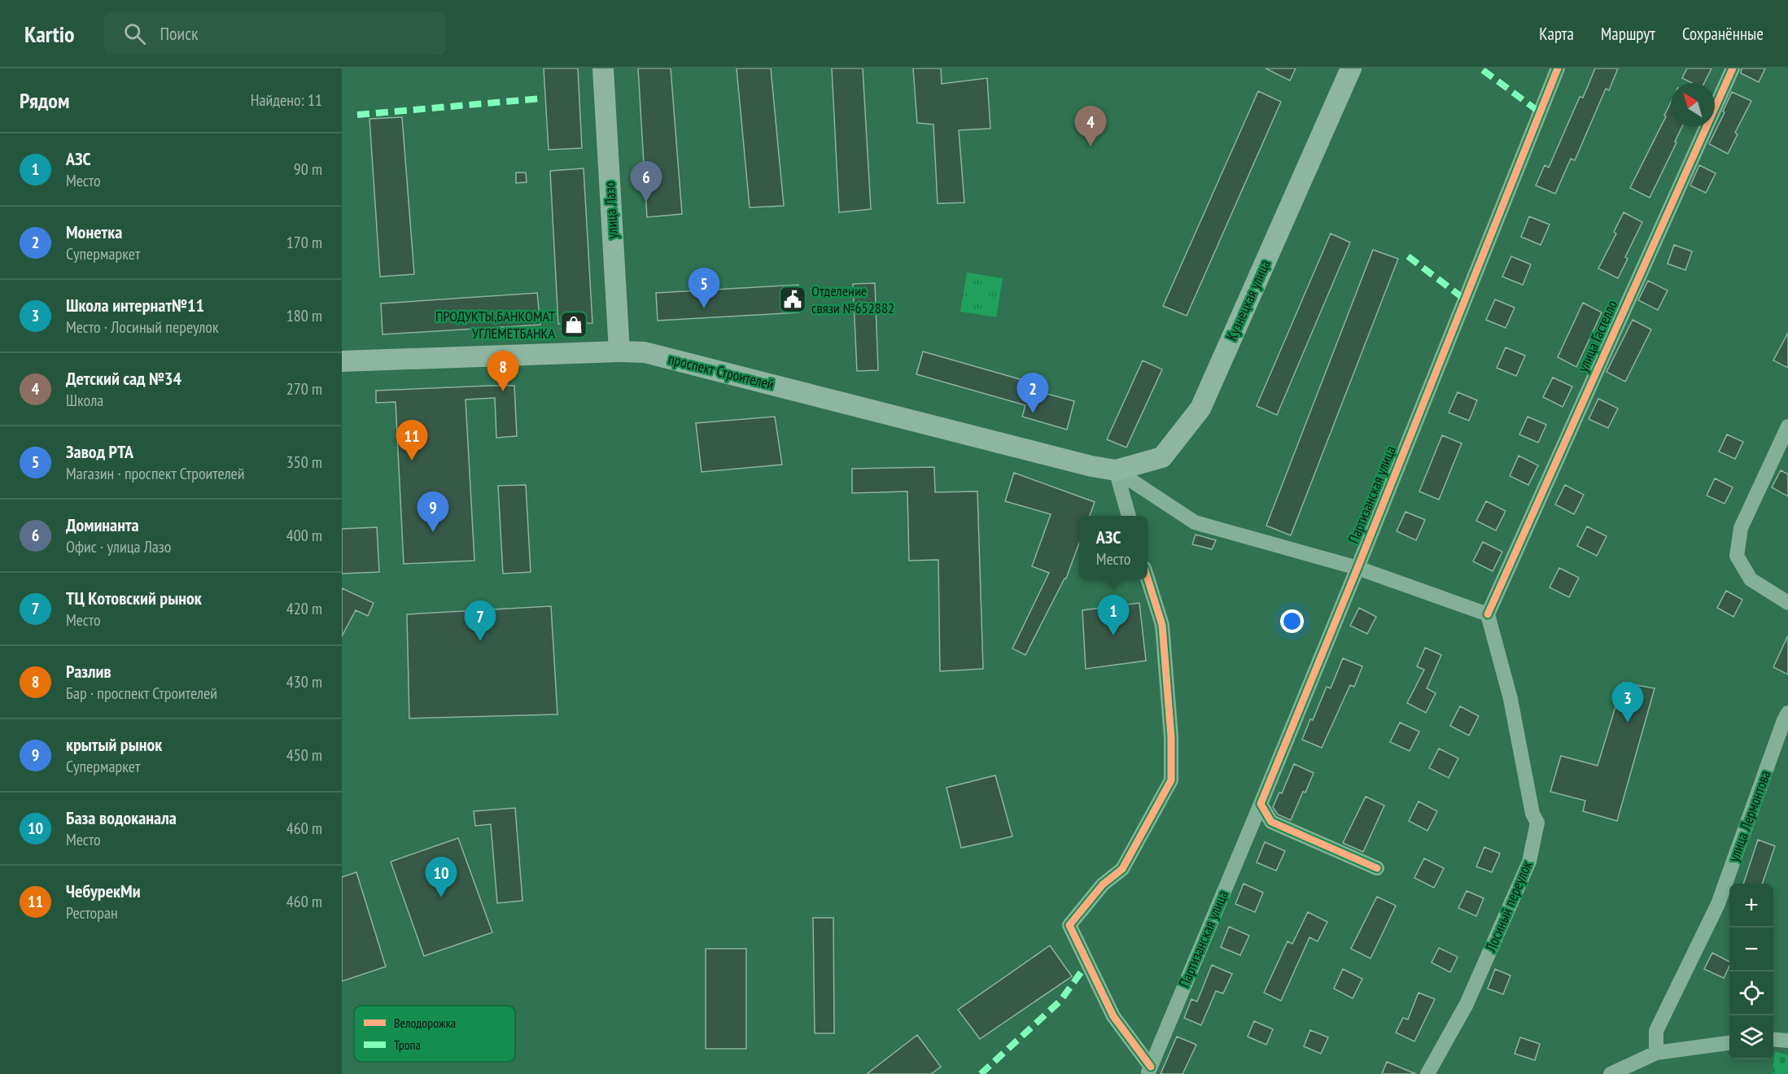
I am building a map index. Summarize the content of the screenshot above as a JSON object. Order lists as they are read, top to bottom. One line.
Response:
{"streets":{"main road":["улица Лазо","Кузнецкая улица","проспект Строителей"],"street":["улица Гастелло","Партизанская улица","улица Лермонтова","Лосиный переулок"]},"crossings":[["улица Лазо","проспект Строителей"],["Кузнецкая улица","проспект Строителей"],["улица Гастелло","Лосиный переулок"]],"places":{"public building":["Отделение связи №652882"],"shop":["ПРОДУКТЫ,БАНКОМАТ УГЛЕМЕТБАНКА"]},"legend":["Велодорожка","Тропа"],"north":"top left","page":{"header":"Kartio","search":"Поиск","nav":["Карта","Маршрут","Сохранённые"],"heading":["Рядом","Найдено: 11"],"pins":["4","6","5","8","2","11","9","1","7","3","10"],"list":[{"mark":"1","name":"АЗС","note":"Место","value":"90 m"},{"mark":"2","name":"Монетка","note":"Супермаркет","value":"170 m"},{"mark":"3","name":"Школа интернат№11","note":"Место · Лосиный переулок","value":"180 m"},{"mark":"4","name":"Детский сад №34","note":"Школа","value":"270 m"},{"mark":"5","name":"Завод РТА","note":"Магазин · проспект Строителей","value":"350 m"},{"mark":"6","name":"Доминанта","note":"Офис · улица Лазо","value":"400 m"},{"mark":"7","name":"ТЦ Котовский рынок","note":"Место","value":"420 m"},{"mark":"8","name":"Разлив","note":"Бар · проспект Строителей","value":"430 m"},{"mark":"9","name":"крытый рынок","note":"Супермаркет","value":"450 m"},{"mark":"10","name":"База водоканала","note":"Место","value":"460 m"},{"mark":"11","name":"ЧебурекМи","note":"Ресторан","value":"460 m"}],"popup":["АЗС","Место"],"map_buttons":["+","−"]}}
